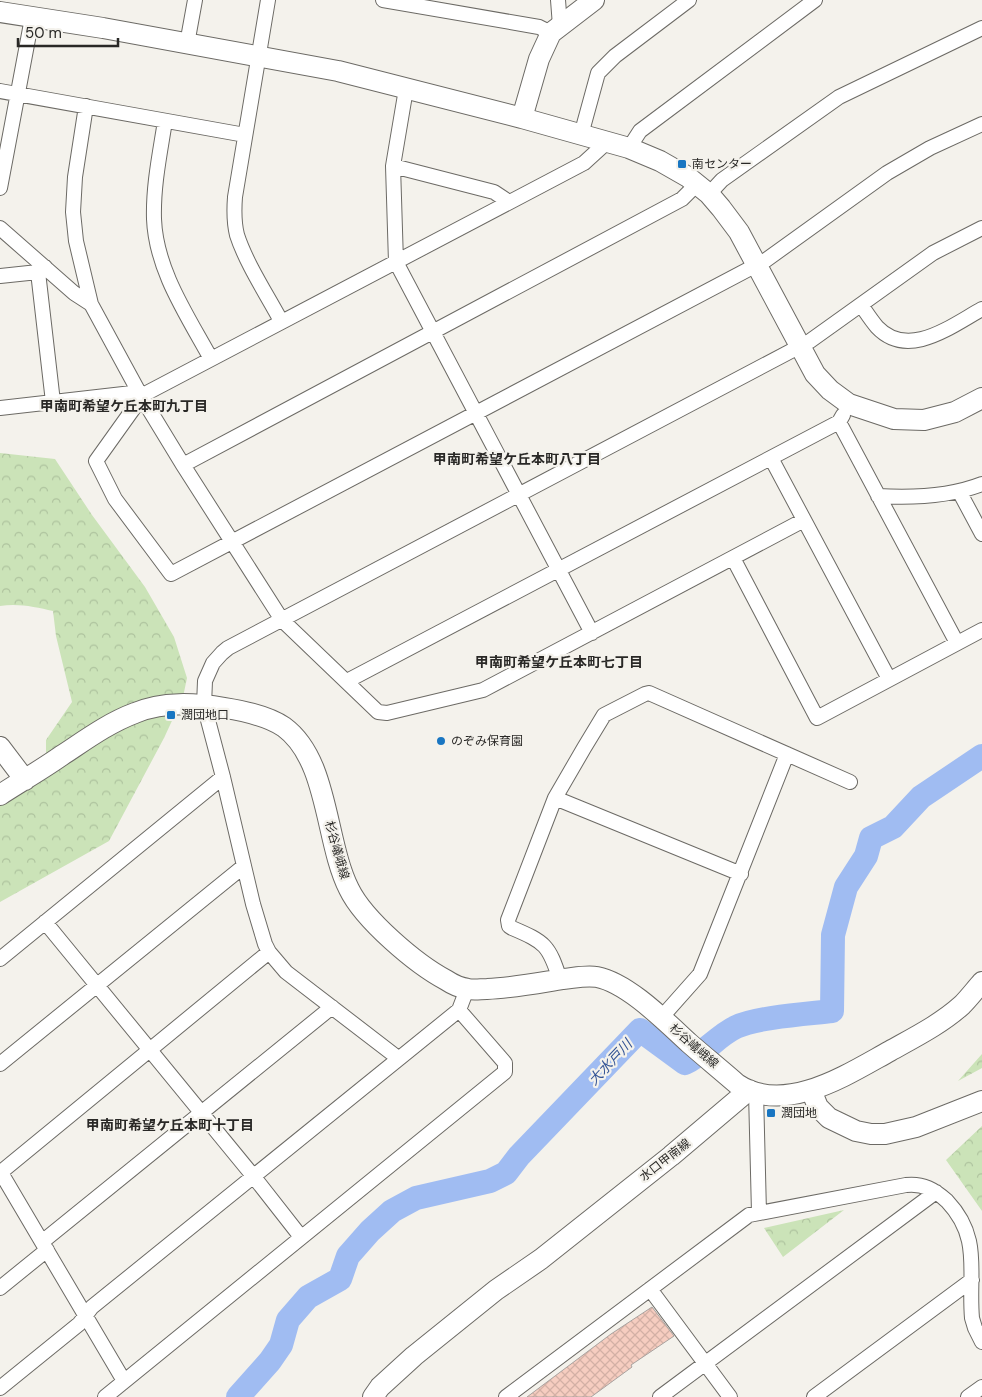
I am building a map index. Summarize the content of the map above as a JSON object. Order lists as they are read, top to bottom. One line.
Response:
{"streets":{"main road":["杉谷嶬峨線","水口甲南線"]},"crossings":[["杉谷嶬峨線","水口甲南線"]],"districts":["甲南町希望ケ丘本町九丁目","甲南町希望ケ丘本町八丁目","甲南町希望ケ丘本町七丁目","甲南町希望ケ丘本町十丁目"],"water":["大水戸川"],"places":{"transit":["南センター","潤団地口","潤団地"],"other":["のぞみ保育園"]},"scale_bar":"50 m"}
